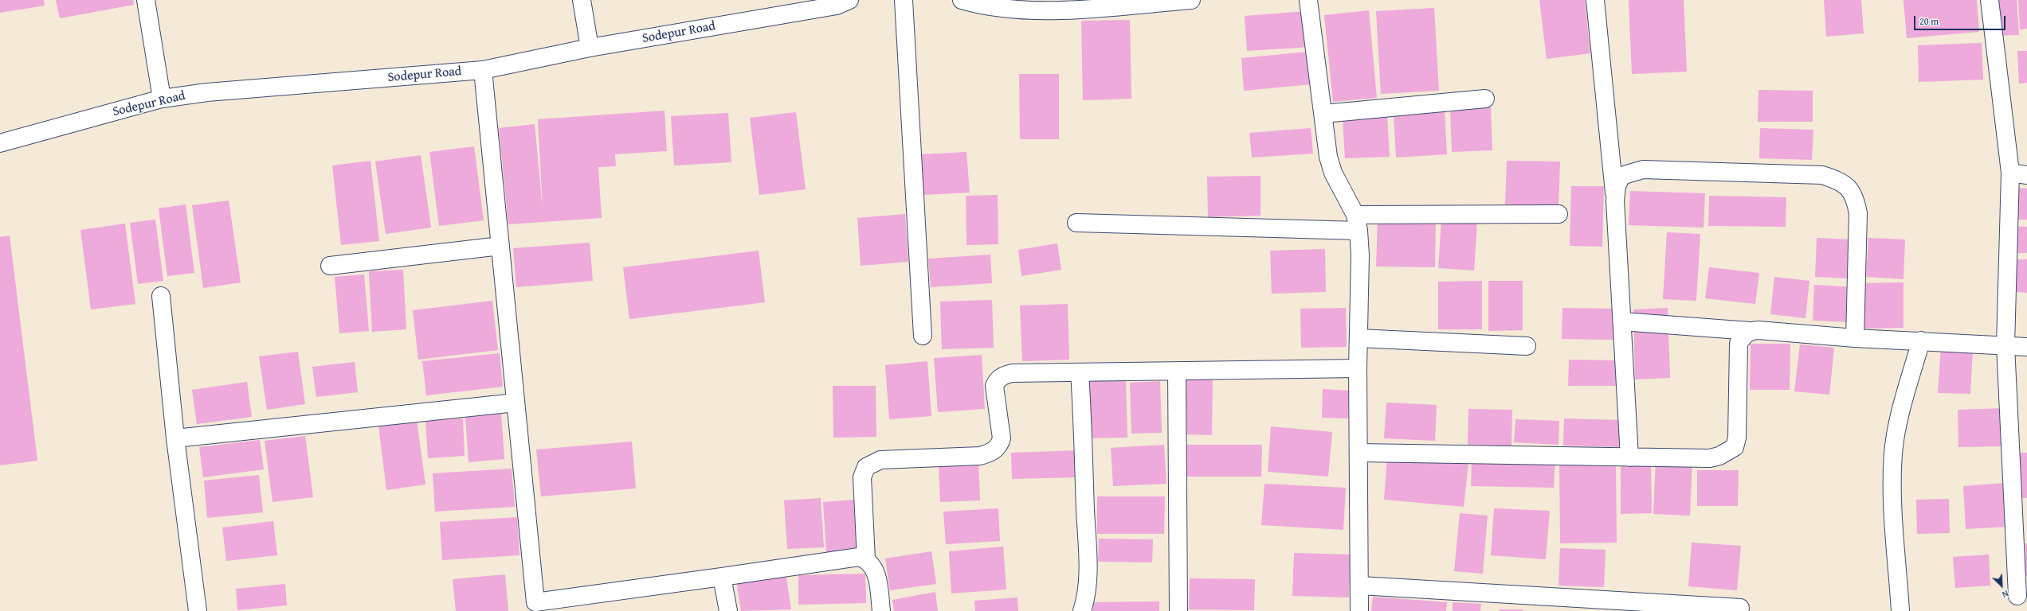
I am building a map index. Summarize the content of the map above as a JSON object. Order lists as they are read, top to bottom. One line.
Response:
{"streets":{"street":["Sodepur Road"]},"scale_bar":"20 m","north":"bottom right"}
